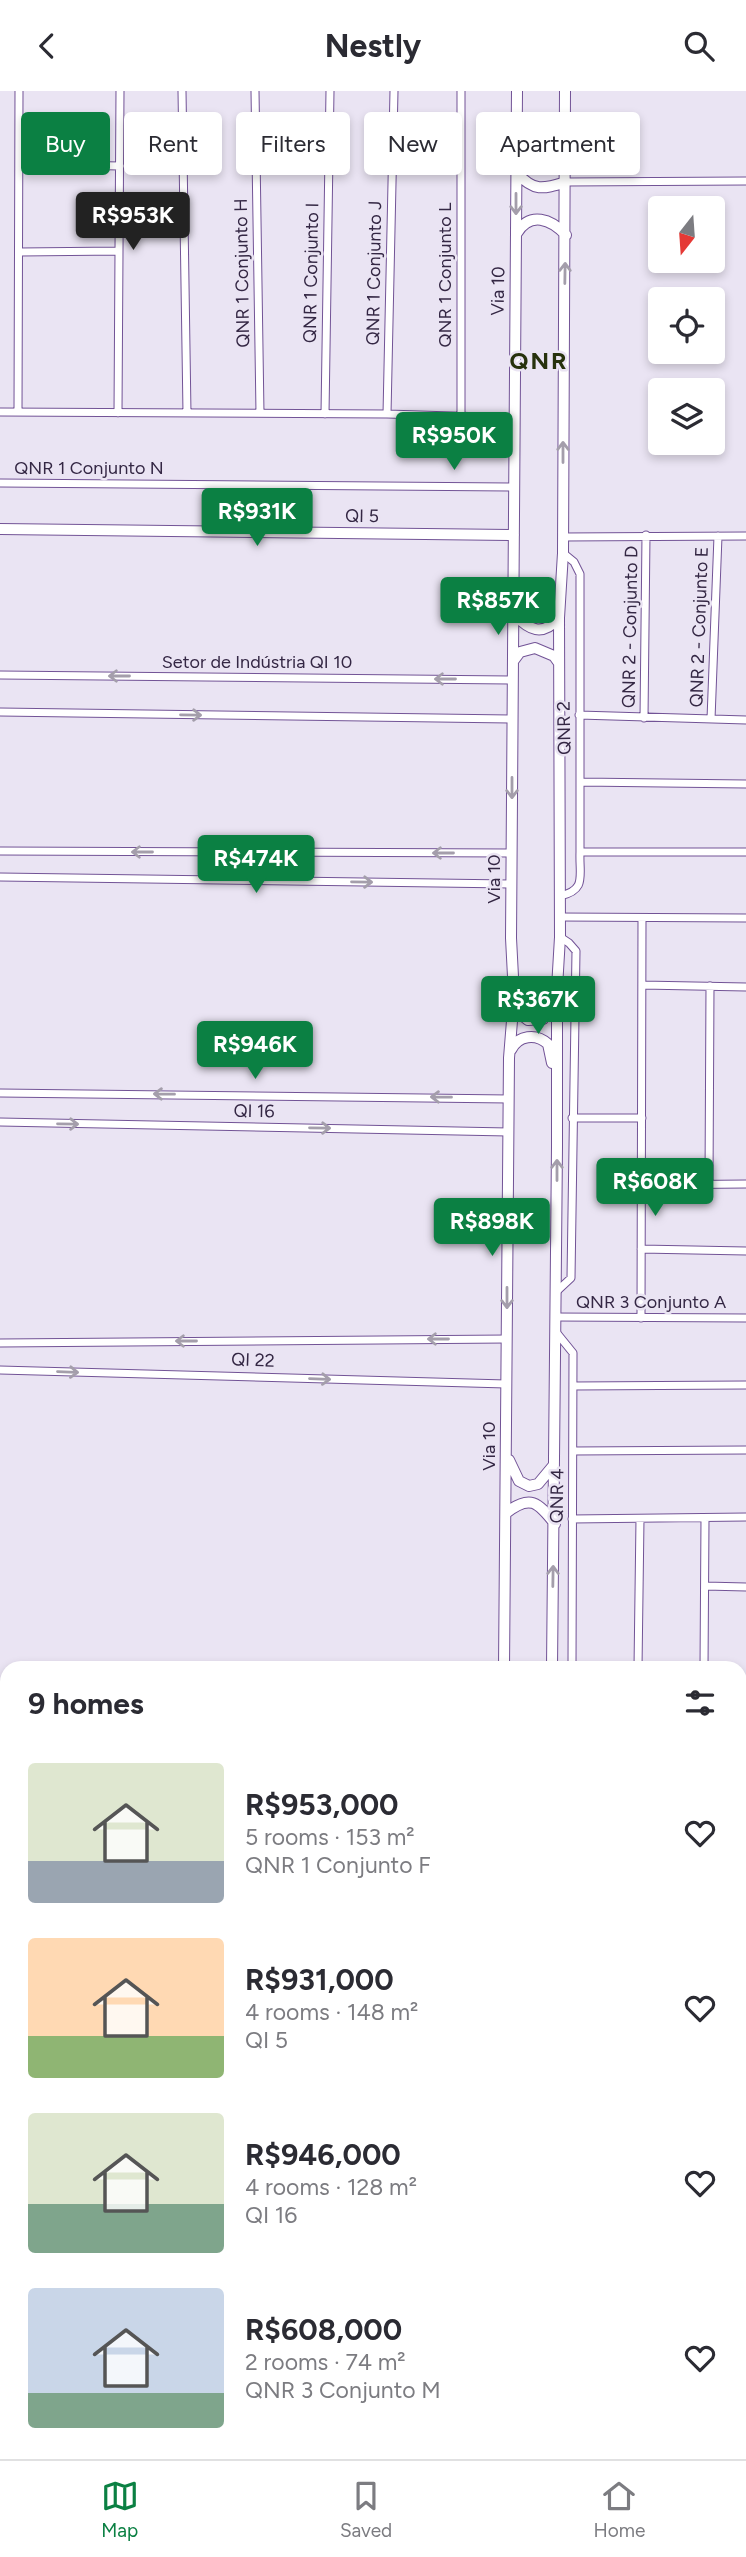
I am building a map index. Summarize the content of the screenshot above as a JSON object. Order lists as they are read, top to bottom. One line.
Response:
{"streets":{"main road":["Via 10","QI 5"],"street":["QNR 1 Conjunto H","QNR 1 Conjunto I","QNR 1 Conjunto J","QNR 1 Conjunto L","QNR 1 Conjunto N","QNR 2 - Conjunto D","QNR 2 - Conjunto E","Setor de Indústria QI 10","QNR 2","QI 16","QNR 3 Conjunto A","QI 22","QNR 4"]},"crossings":[["Via 10","QNR 1 Conjunto N"],["Via 10","QI 5"],["Via 10","Setor de Indústria QI 10"],["Via 10","QI 16"],["Via 10","QI 22"]],"districts":["QNR"],"north":"bottom","page":{"header":"Nestly","chip":["Buy","Rent","Filters","New","Apartment"],"price":["R$953K","R$950K","R$931K","R$857K","R$474K","R$367K","R$946K","R$608K","R$898K"],"heading":"9 homes","list":[{"name":"R$953,000","note":"5 rooms · 153 m² · QNR 1 Conjunto F"},{"name":"R$931,000","note":"4 rooms · 148 m² · QI 5"},{"name":"R$946,000","note":"4 rooms · 128 m² · QI 16"},{"name":"R$608,000","note":"2 rooms · 74 m² · QNR 3 Conjunto M"}],"tabs":["Map","Saved","Home"]}}
